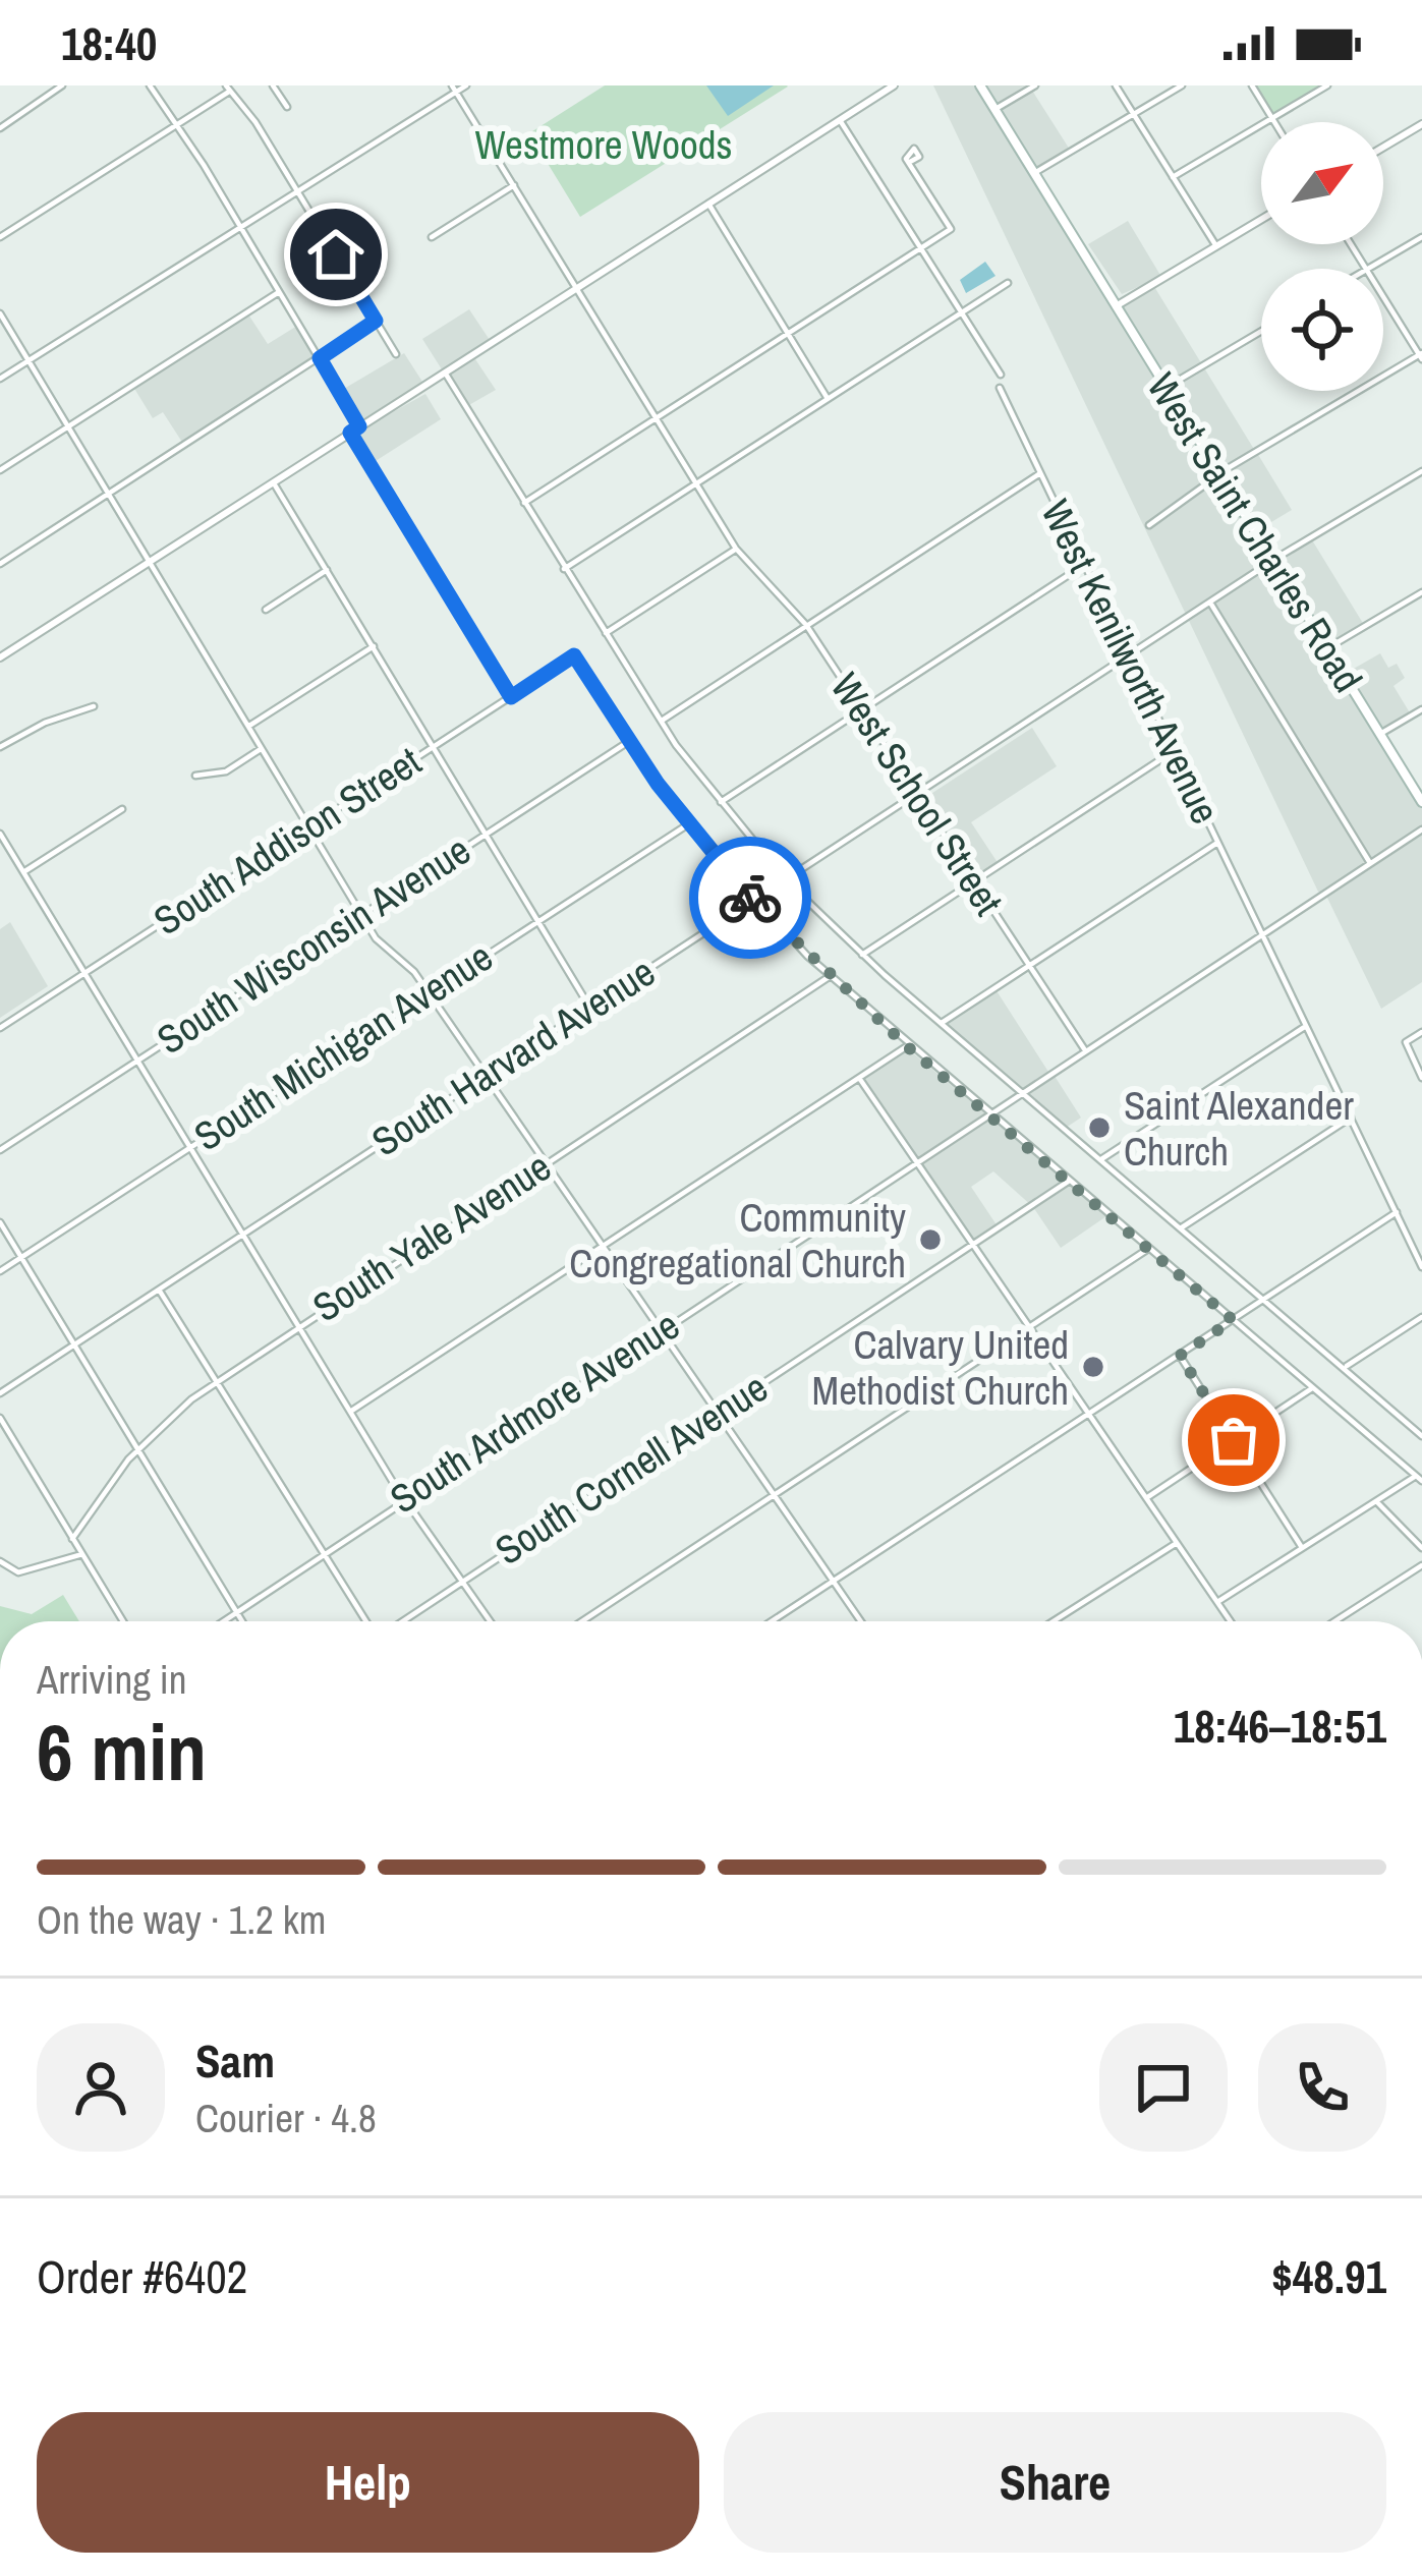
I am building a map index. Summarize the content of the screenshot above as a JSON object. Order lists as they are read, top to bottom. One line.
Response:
{"streets":{"main road":["West Saint Charles Road"],"street":["West Kenilworth Avenue","West School Street","South Addison Street","South Wisconsin Avenue","South Michigan Avenue","South Harvard Avenue","South Yale Avenue","South Ardmore Avenue","South Cornell Avenue"]},"crossings":[["West Saint Charles Road","South Harvard Avenue"],["West Kenilworth Avenue","South Harvard Avenue"],["West Kenilworth Avenue","South Ardmore Avenue"],["West School Street","South Harvard Avenue"],["West School Street","South Ardmore Avenue"],["South Addison Street","South Wisconsin Avenue"]],"parks":["Westmore Woods"],"places":["Saint Alexander Church","Community Congregational Church","Calvary United Methodist Church"],"north":"top right","page":{"status":"18:40","heading":["6 min","Arriving in","18:46–18:51"],"panel":["Sam","Courier · 4.8","Order #6402","$48.91"],"bar":"On the way · 1.2 km","buttons":["Help","Share"]}}
